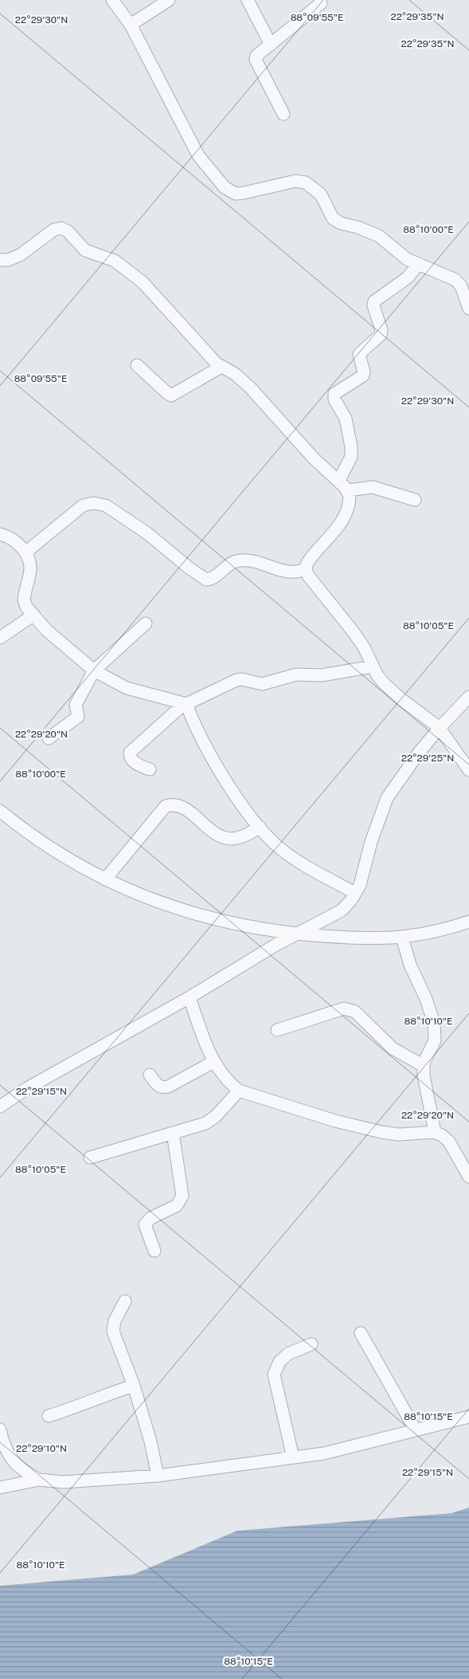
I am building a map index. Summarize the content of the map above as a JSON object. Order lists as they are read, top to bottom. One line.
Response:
{"coordinates":["22°29'35\"N","88°09'55\"E","22°29'30\"N","88°10'00\"E","88°10'05\"E","22°29'20\"N","22°29'25\"N","88°10'10\"E","22°29'15\"N","88°10'15\"E","22°29'10\"N"]}
